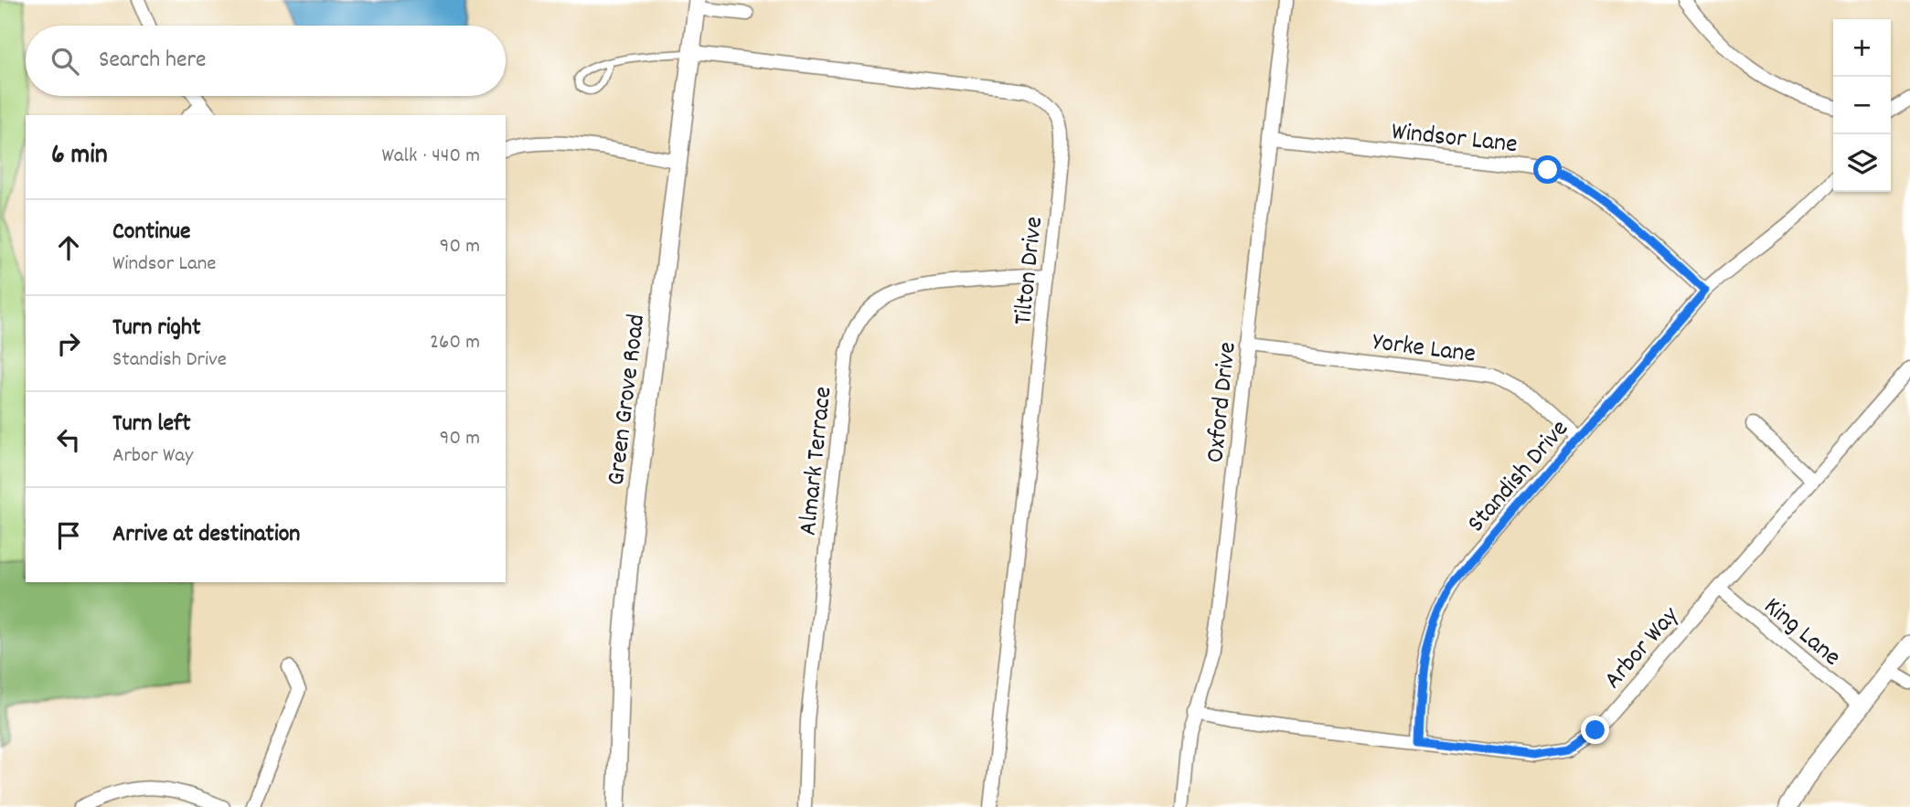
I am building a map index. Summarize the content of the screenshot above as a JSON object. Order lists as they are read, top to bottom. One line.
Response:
{"streets":{"street":["Windsor Lane","Tilton Drive","Yorke Lane","Green Grove Road","Oxford Drive","Almark Terrace","Standish Drive","King Lane","Arbor Way"]},"crossings":[["Windsor Lane","Oxford Drive"],["Windsor Lane","Standish Drive"],["Tilton Drive","Green Grove Road"],["Tilton Drive","Almark Terrace"],["Yorke Lane","Oxford Drive"],["Yorke Lane","Standish Drive"],["Oxford Drive","Arbor Way"],["Standish Drive","Arbor Way"],["King Lane","Arbor Way"]],"page":{"map_buttons":["+","−"],"search":"Search here","heading":["6 min","Walk · 440 m"],"list":[["Continue","Windsor Lane","90 m"],["Turn right","Standish Drive","260 m"],["Turn left","Arbor Way","90 m"],"Arrive at destination"]}}
